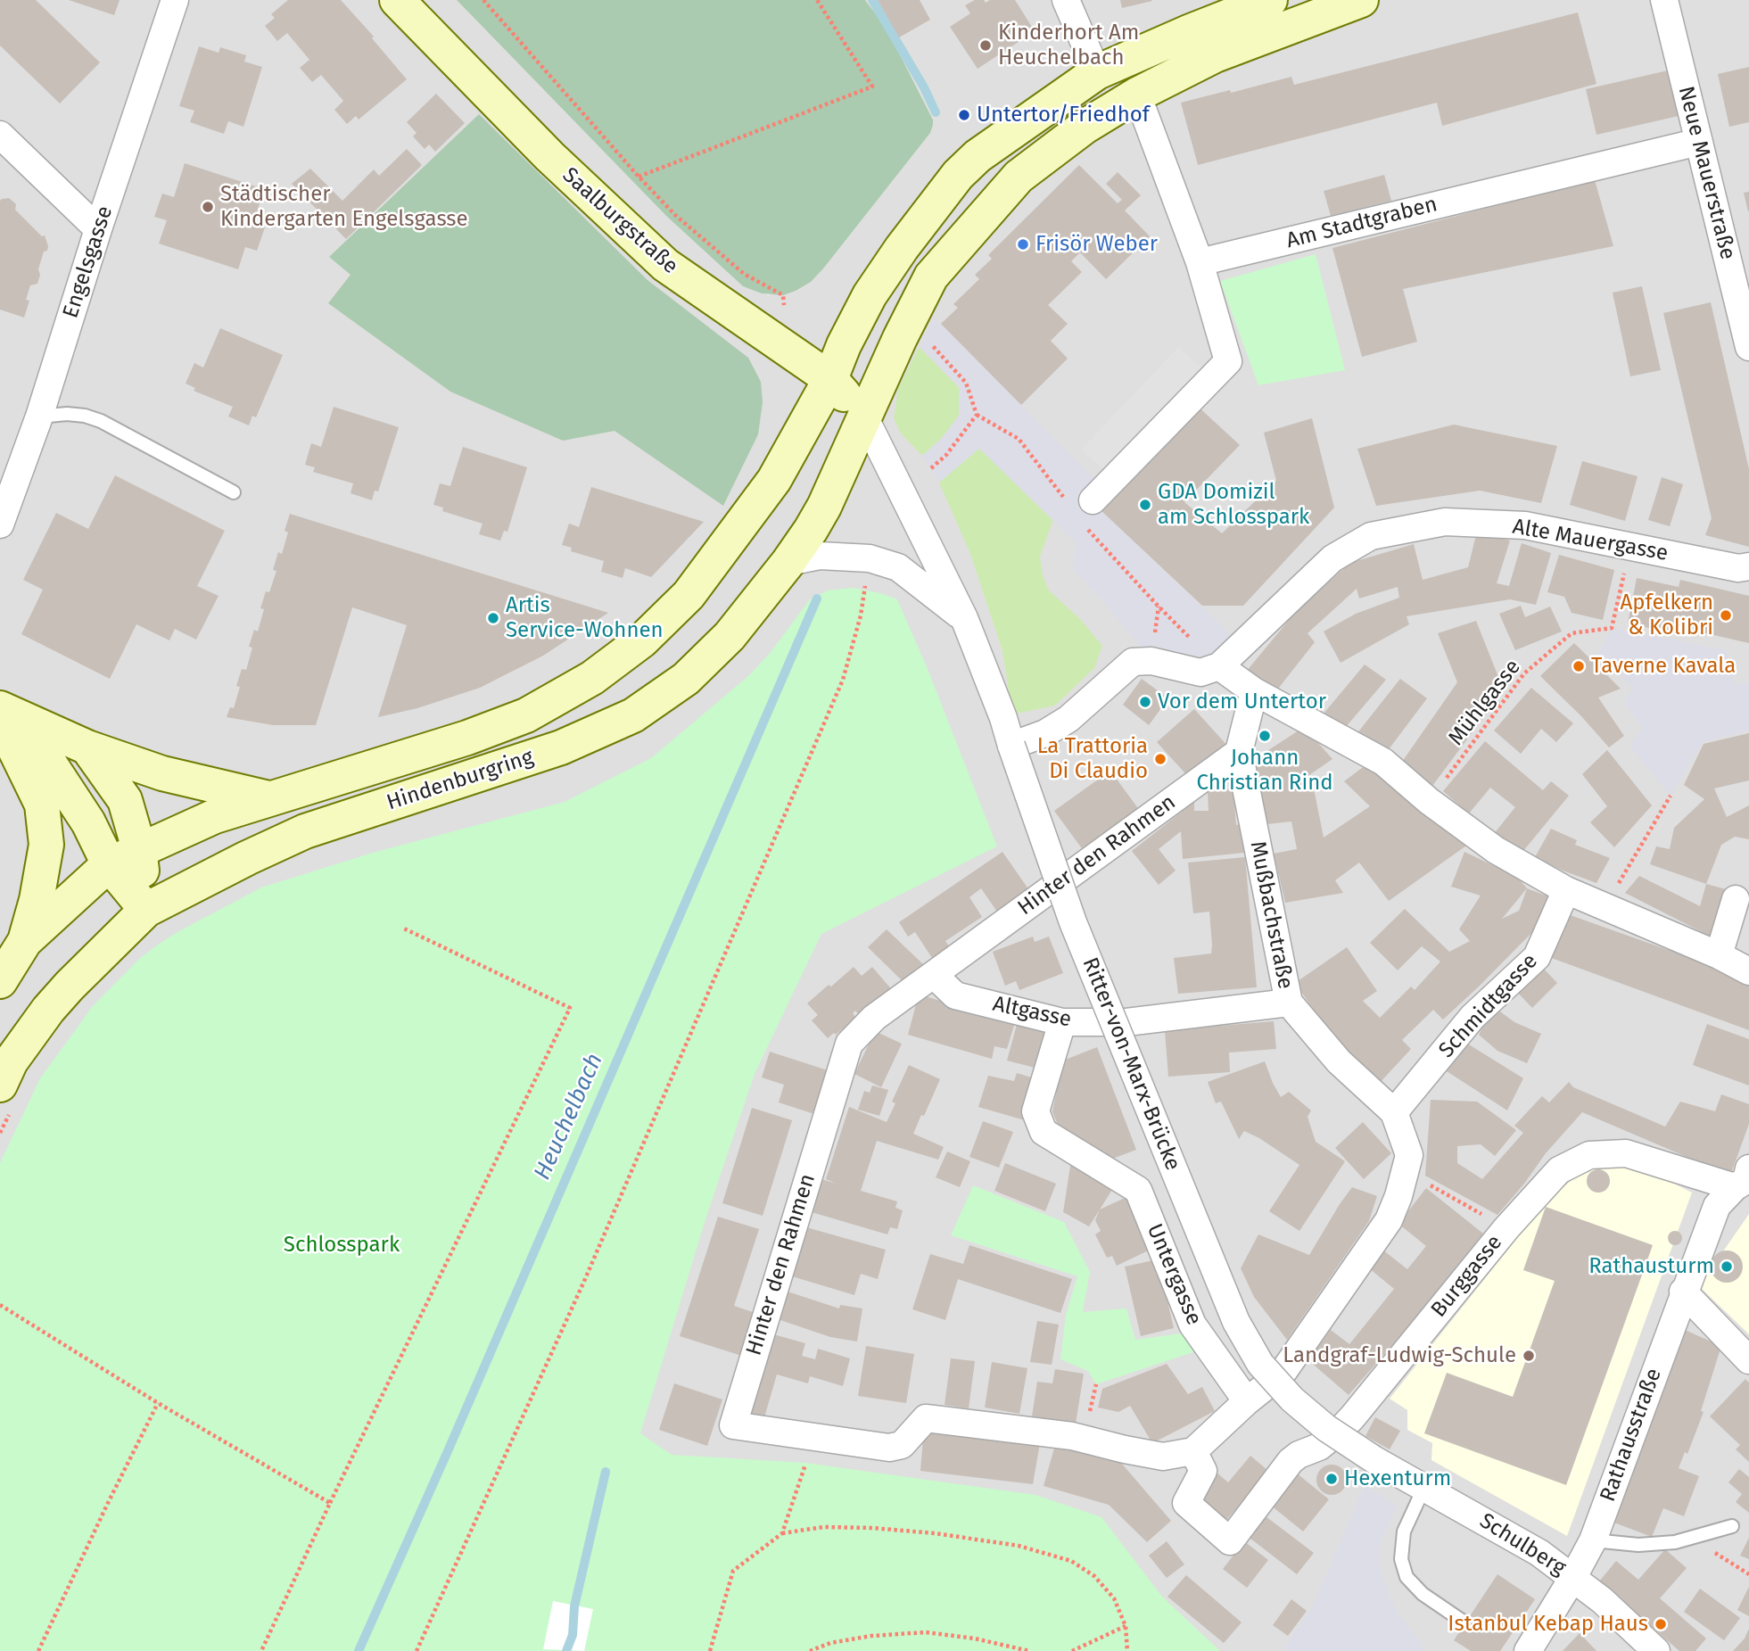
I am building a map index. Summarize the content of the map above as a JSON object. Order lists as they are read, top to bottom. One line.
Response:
{"streets":{"street":["Neue Mauerstraße","Saalburgstraße","Am Stadtgraben","Engelsgasse","Alte Mauergasse","Hindenburgring","Hinter den Rahmen","Mußbachstraße","Schmidtgasse","Altgasse","Ritter-von-Marx-Brücke","Untergasse","Burggasse","Rathausstraße","Schulberg"],"path":["Mühlgasse"]},"crossings":[["Neue Mauerstraße","Am Stadtgraben"],["Saalburgstraße","Hindenburgring"],["Saalburgstraße","Ritter-von-Marx-Brücke"],["Alte Mauergasse","Mühlgasse"],["Hindenburgring","Ritter-von-Marx-Brücke"],["Hinter den Rahmen","Mußbachstraße"],["Hinter den Rahmen","Altgasse"],["Hinter den Rahmen","Burggasse"],["Mußbachstraße","Schmidtgasse"],["Mußbachstraße","Altgasse"],["Altgasse","Untergasse"],["Ritter-von-Marx-Brücke","Schulberg"],["Burggasse","Rathausstraße"],["Rathausstraße","Schulberg"]],"water":["Heuchelbach"],"parks":["Schlosspark"],"places":["Kinderhort Am Heuchelbach","Untertor/Friedhof","Städtischer Kindergarten Engelsgasse","Frisör Weber","GDA Domizil am Schlosspark","Apfelkern & Kolibri","Artis Service-Wohnen","Taverne Kavala","Vor dem Untertor","Johann Christian Rind","La Trattoria Di Claudio","Rathausturm","Landgraf-Ludwig-Schule","Hexenturm","Istanbul Kebap Haus"]}
